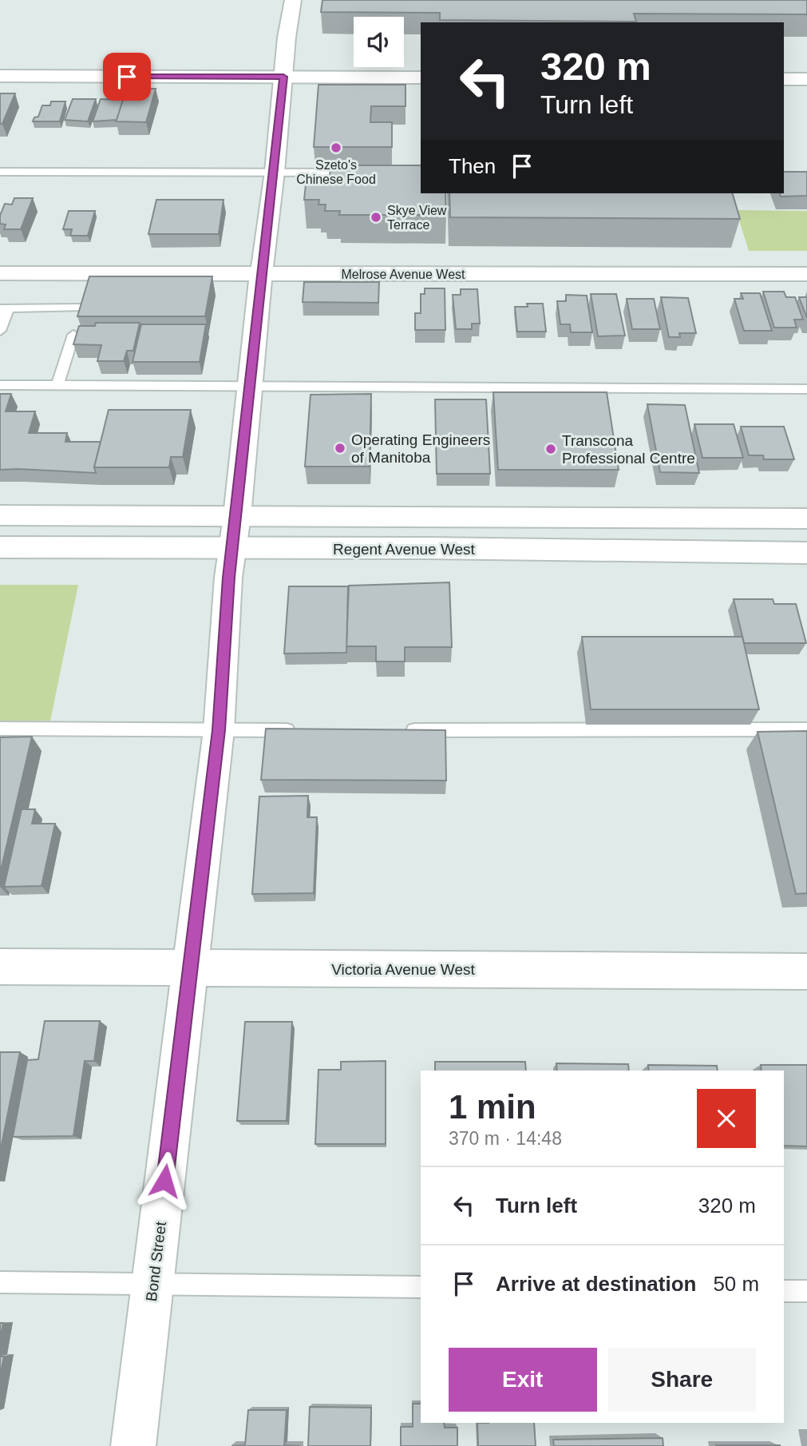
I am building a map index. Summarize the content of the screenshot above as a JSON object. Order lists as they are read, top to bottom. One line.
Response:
{"streets":{"street":["Melrose Avenue West","Regent Avenue West","Victoria Avenue West","Bond Street"]},"crossings":[["Melrose Avenue West","Bond Street"],["Regent Avenue West","Bond Street"],["Victoria Avenue West","Bond Street"]],"places":["Szeto's Chinese Food","Skye View Terrace","Operating Engineers of Manitoba","Transcona Professional Centre"],"page":{"turn":["320 m","Turn left"],"then":"Then","heading":["1 min","370 m · 14:48"],"list":[{"name":"Turn left","value":"320 m"},{"name":"Arrive at destination","value":"50 m"}],"buttons":["Exit","Share"]}}
